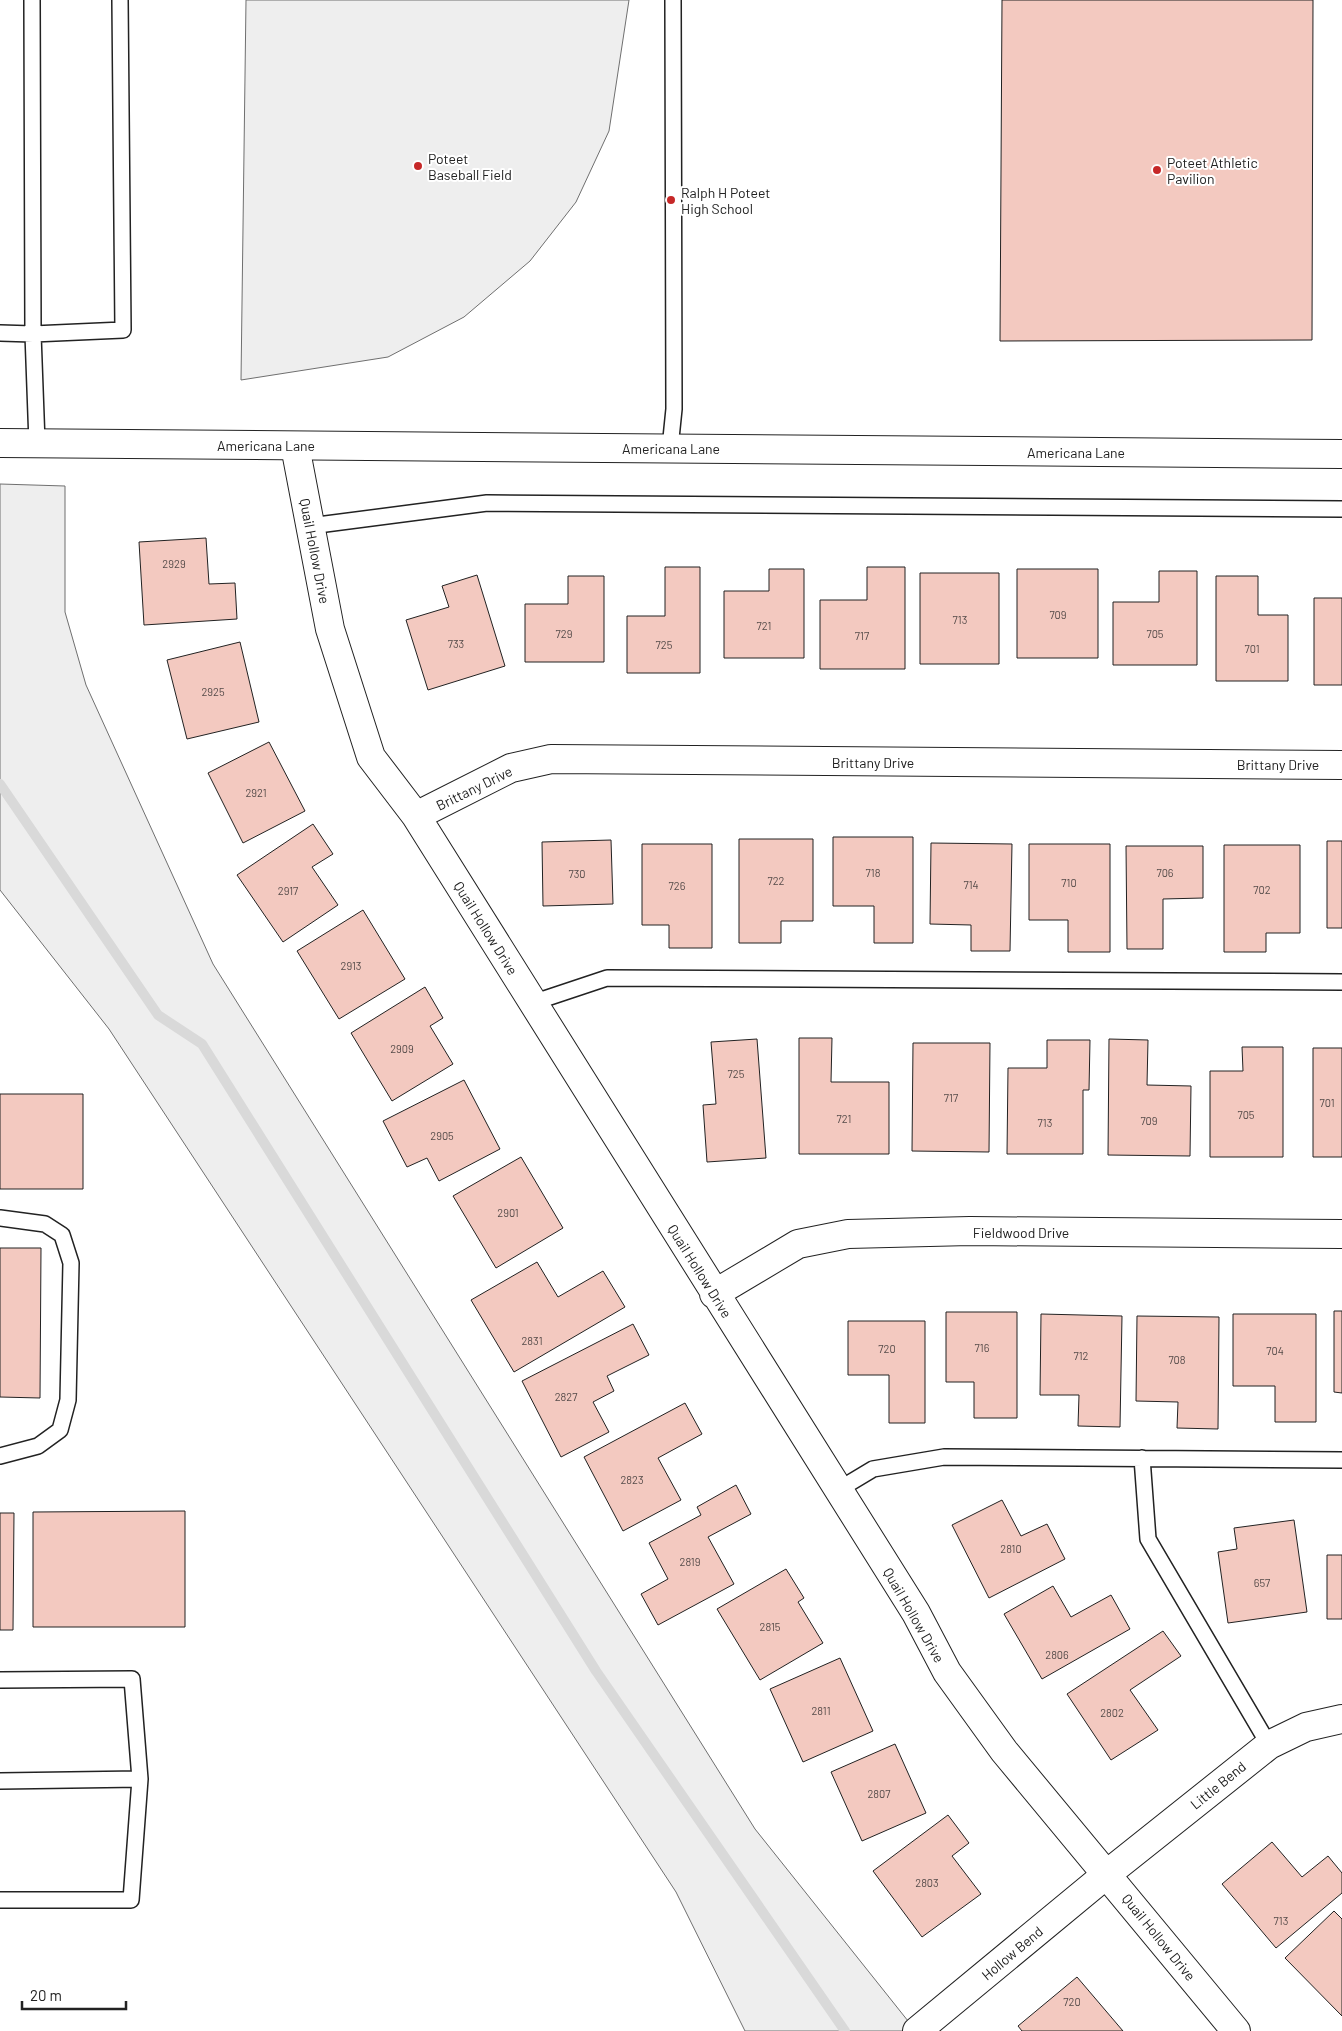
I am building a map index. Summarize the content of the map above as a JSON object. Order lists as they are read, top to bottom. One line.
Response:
{"streets":{"street":["Americana Lane","Quail Hollow Drive","Brittany Drive","Fieldwood Drive","Little Bend","Hollow Bend"]},"crossings":[["Americana Lane","Quail Hollow Drive"],["Quail Hollow Drive","Brittany Drive"],["Quail Hollow Drive","Fieldwood Drive"],["Quail Hollow Drive","Little Bend"],["Quail Hollow Drive","Hollow Bend"],["Little Bend","Hollow Bend"]],"places":["Poteet Baseball Field","Poteet Athletic Pavilion","Ralph H Poteet High School"],"house_numbers":["2929","709","713","721","729","705","717","733","725","701","2925","2921","718","706","730","722","710","714","726","702","2917","2913","2909","725","717","701","705","721","709","713","2905","2901","2831","716","720","704","712","708","2827","2823","2810","2819","657","2815","2806","2811","2802","2807","2803","713","720"],"scale_bar":"20 m"}
